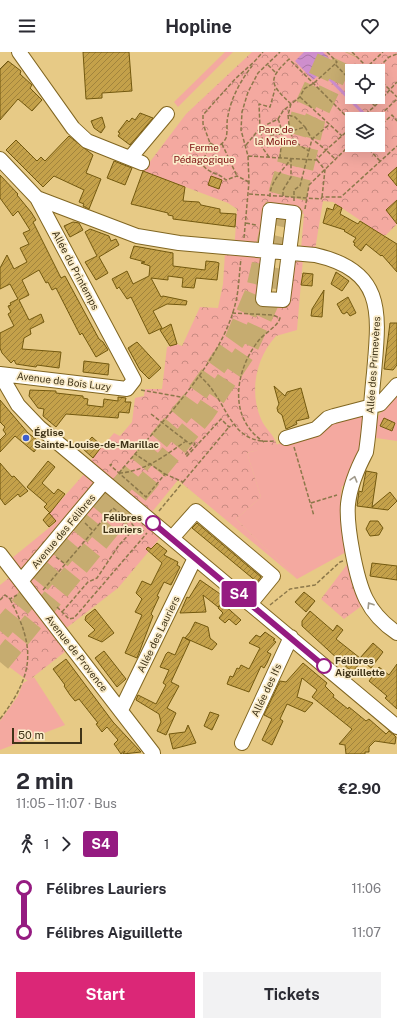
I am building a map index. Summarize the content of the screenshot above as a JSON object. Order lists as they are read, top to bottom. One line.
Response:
{"streets":{"street":["Allée du Printemps","Allée des Primevères","Avenue de Bois Luzy","Avenue des Félibres","Allée des Lauriers","Avenue de Provence","Allée des Ifs"]},"crossings":[["Allée du Printemps","Allée des Primevères"],["Allée du Printemps","Avenue de Bois Luzy"],["Avenue des Félibres","Avenue de Provence"],["Allée des Lauriers","Avenue de Provence"]],"parks":["Parc de la Moline","Ferme Pédagogique"],"places":["Église Sainte-Louise-de-Marillac","Félibres Lauriers","Félibres Aiguillette"],"lines":["bus line S4"],"scale_bar":"50 m","page":{"header":"Hopline","on_map":"S4","scale":"50 m","heading":["2 min","11:05 – 11:07 · Bus","€2.90"],"legs":["1","S4"],"list":[{"name":"Félibres Lauriers","value":"11:06"},{"name":"Félibres Aiguillette","value":"11:07"}],"buttons":["Start","Tickets"]}}
